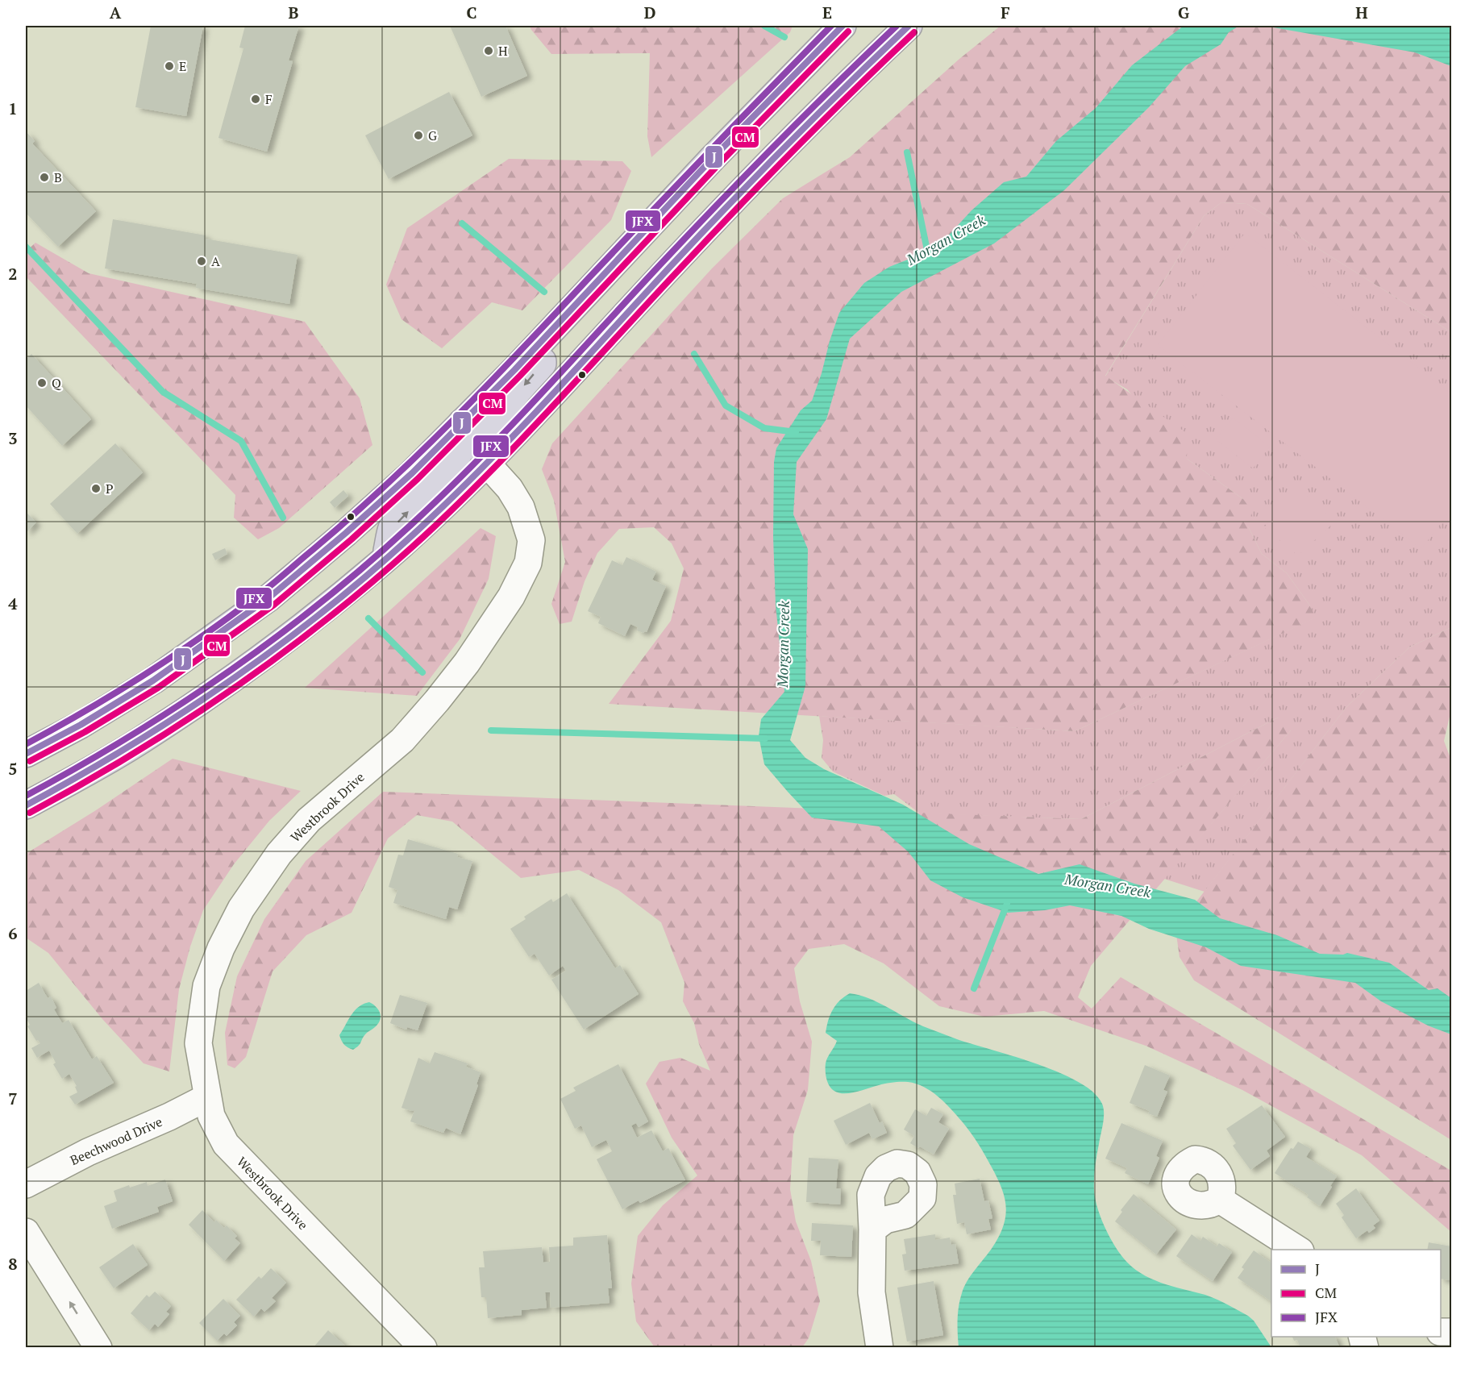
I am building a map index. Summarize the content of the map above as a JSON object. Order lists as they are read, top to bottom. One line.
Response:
{"streets":{"street":["Westbrook Drive","Beechwood Drive"]},"crossings":[["Westbrook Drive","Beechwood Drive"]],"water":["Morgan Creek"],"places":["H","E","F","G","B","A","Q","P"],"lines":["transit line J","transit line JFX","transit line CM"],"legend":["J","CM","JFX"],"grid":{"columns":["A","B","C","D","E","F","G","H"],"rows":["1","2","3","4","5","6","7","8"]}}
